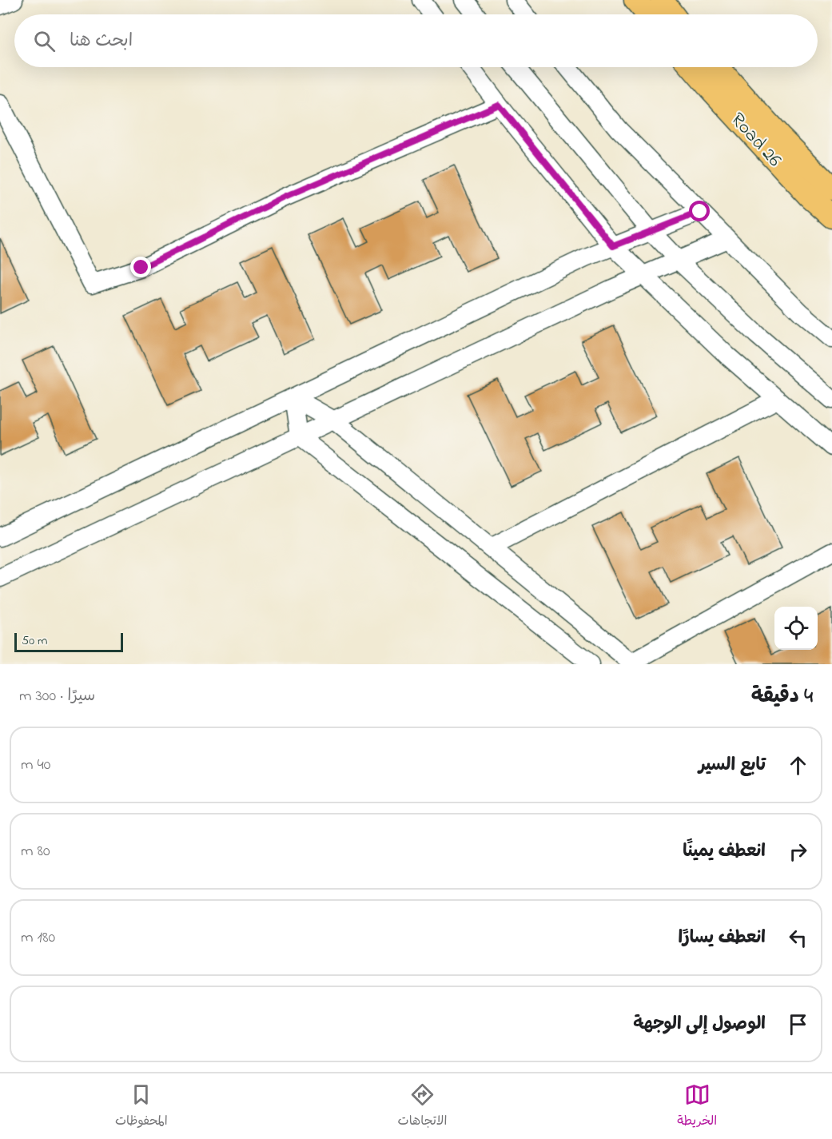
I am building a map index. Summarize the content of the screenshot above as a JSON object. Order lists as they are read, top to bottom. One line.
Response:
{"streets":{"main road":["Road 26"]},"scale_bar":"50 m","page":{"search":"ابحث هنا","scale":"50 m","heading":["4 دقيقة","سيرًا · 300 m"],"list":[["تابع السير","40 m"],["انعطف يمينًا","80 m"],["انعطف يسارًا","180 m"],"الوصول إلى الوجهة"],"nav":["الخريطة","الاتجاهات","المحفوظات"]}}
